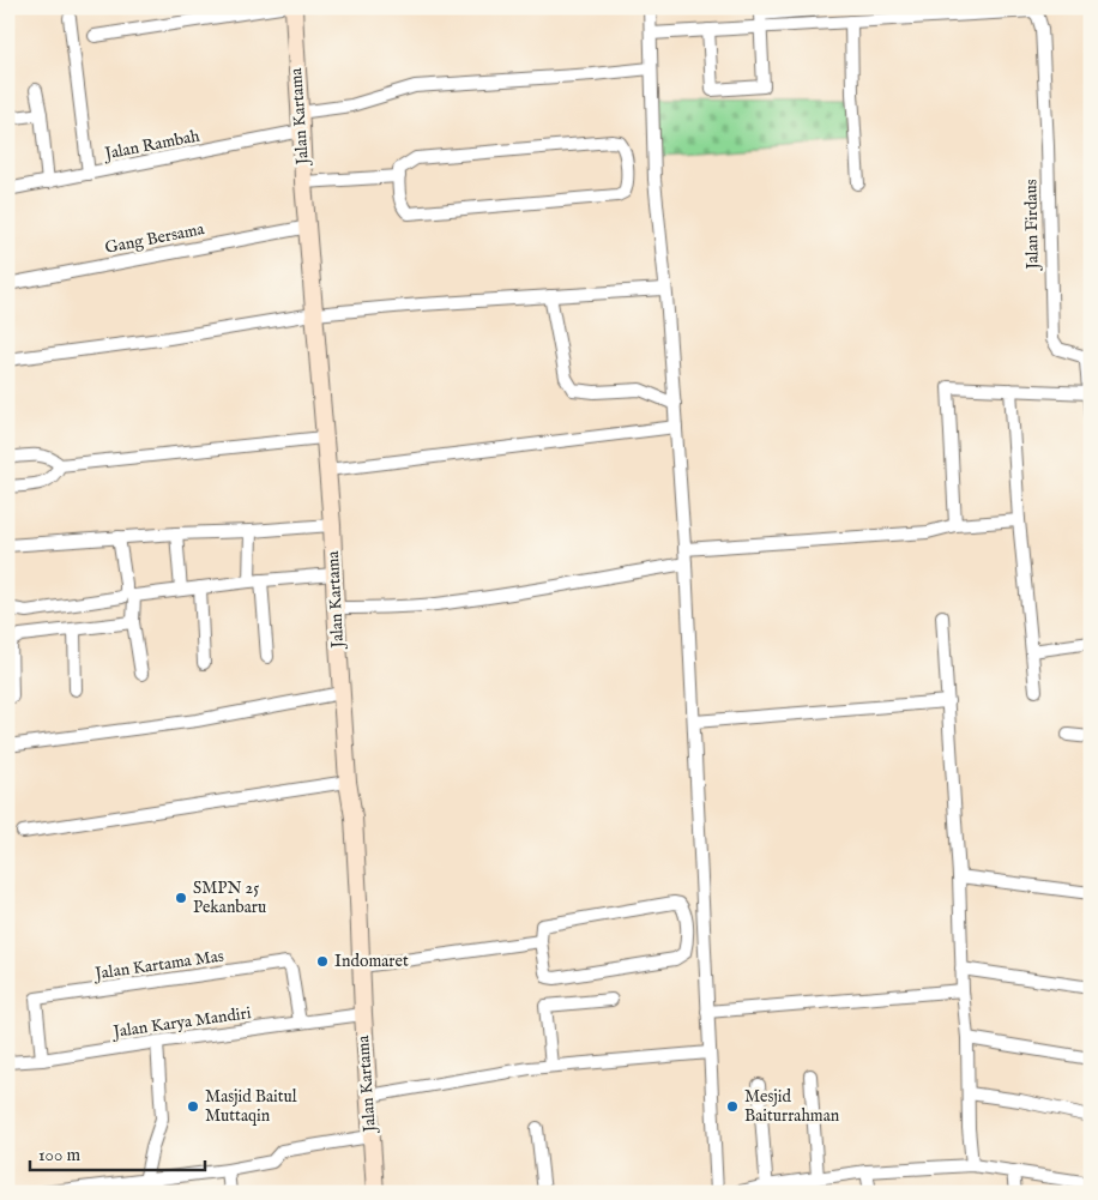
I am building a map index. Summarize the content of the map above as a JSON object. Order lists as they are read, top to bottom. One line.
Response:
{"streets":{"main road":["Jalan Kartama"],"street":["Jalan Rambah","Jalan Firdaus","Gang Bersama","Jalan Kartama Mas","Jalan Karya Mandiri"]},"crossings":[["Jalan Kartama","Jalan Rambah"],["Jalan Kartama","Gang Bersama"],["Jalan Kartama","Jalan Karya Mandiri"],["Jalan Kartama Mas","Jalan Karya Mandiri"]],"places":["SMPN 25 Pekanbaru","Indomaret","Masjid Baitul Muttaqin","Mesjid Baiturrahman"],"scale_bar":"100 m"}
